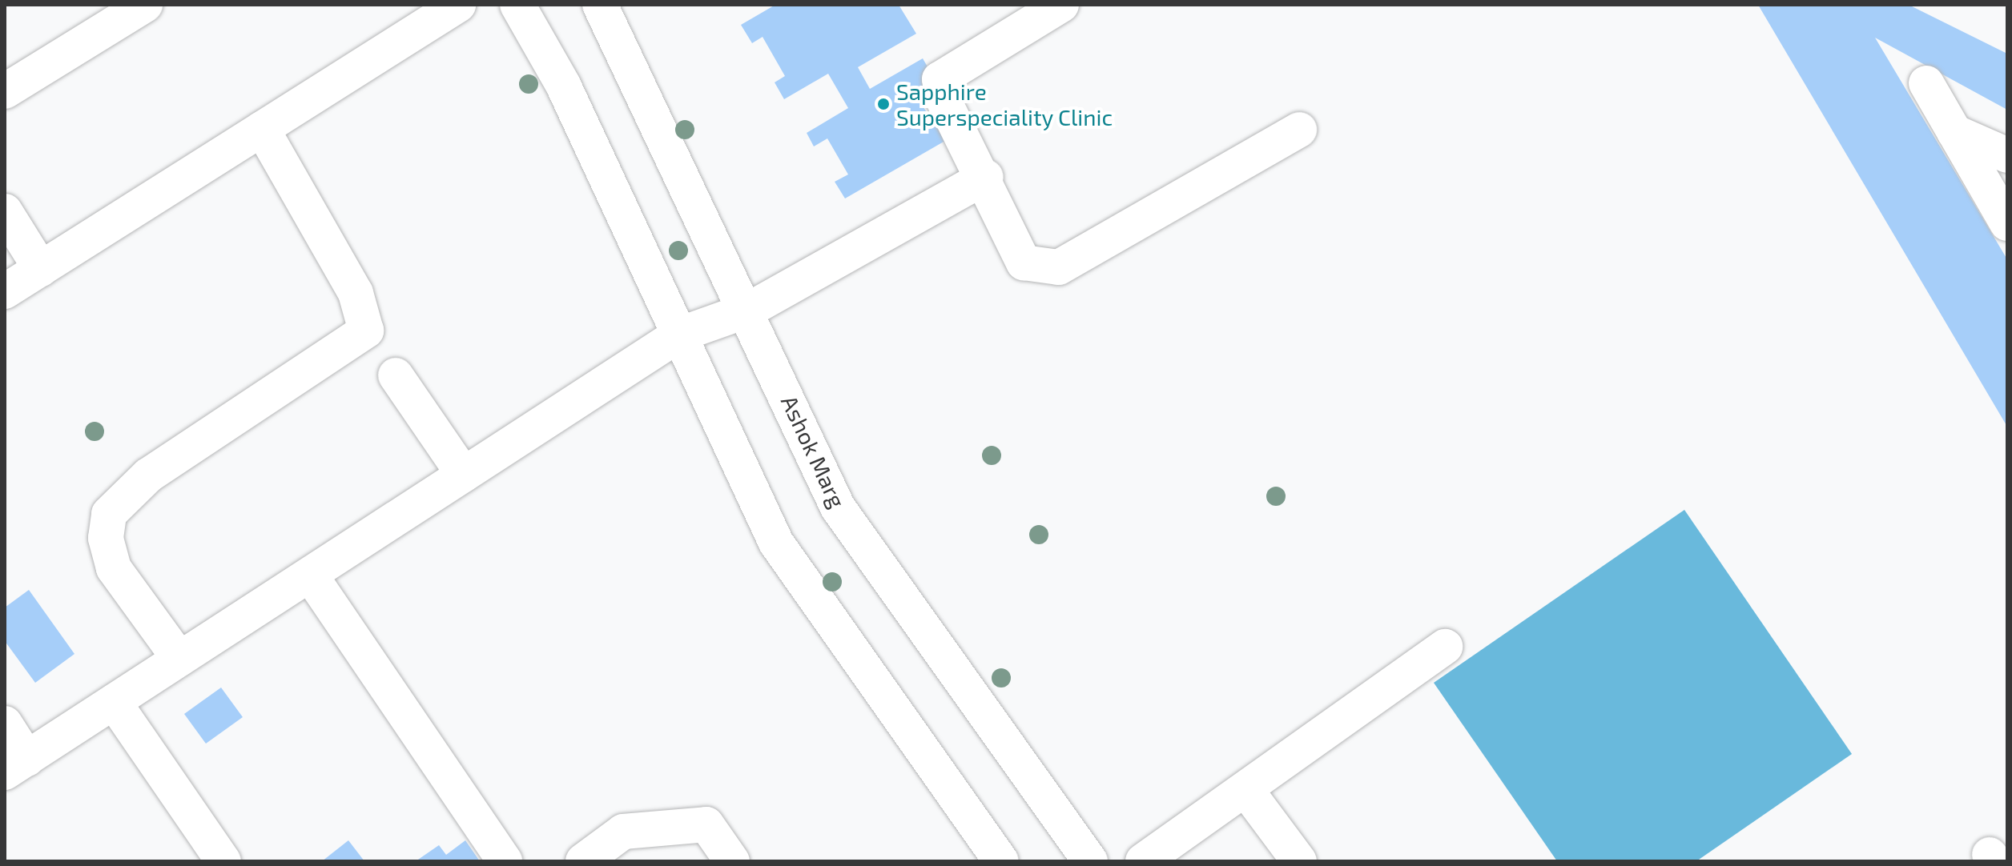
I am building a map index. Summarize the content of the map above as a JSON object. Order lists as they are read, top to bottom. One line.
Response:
{"streets":{"street":["Ashok Marg"]},"places":["Sapphire Superspeciality Clinic"]}
